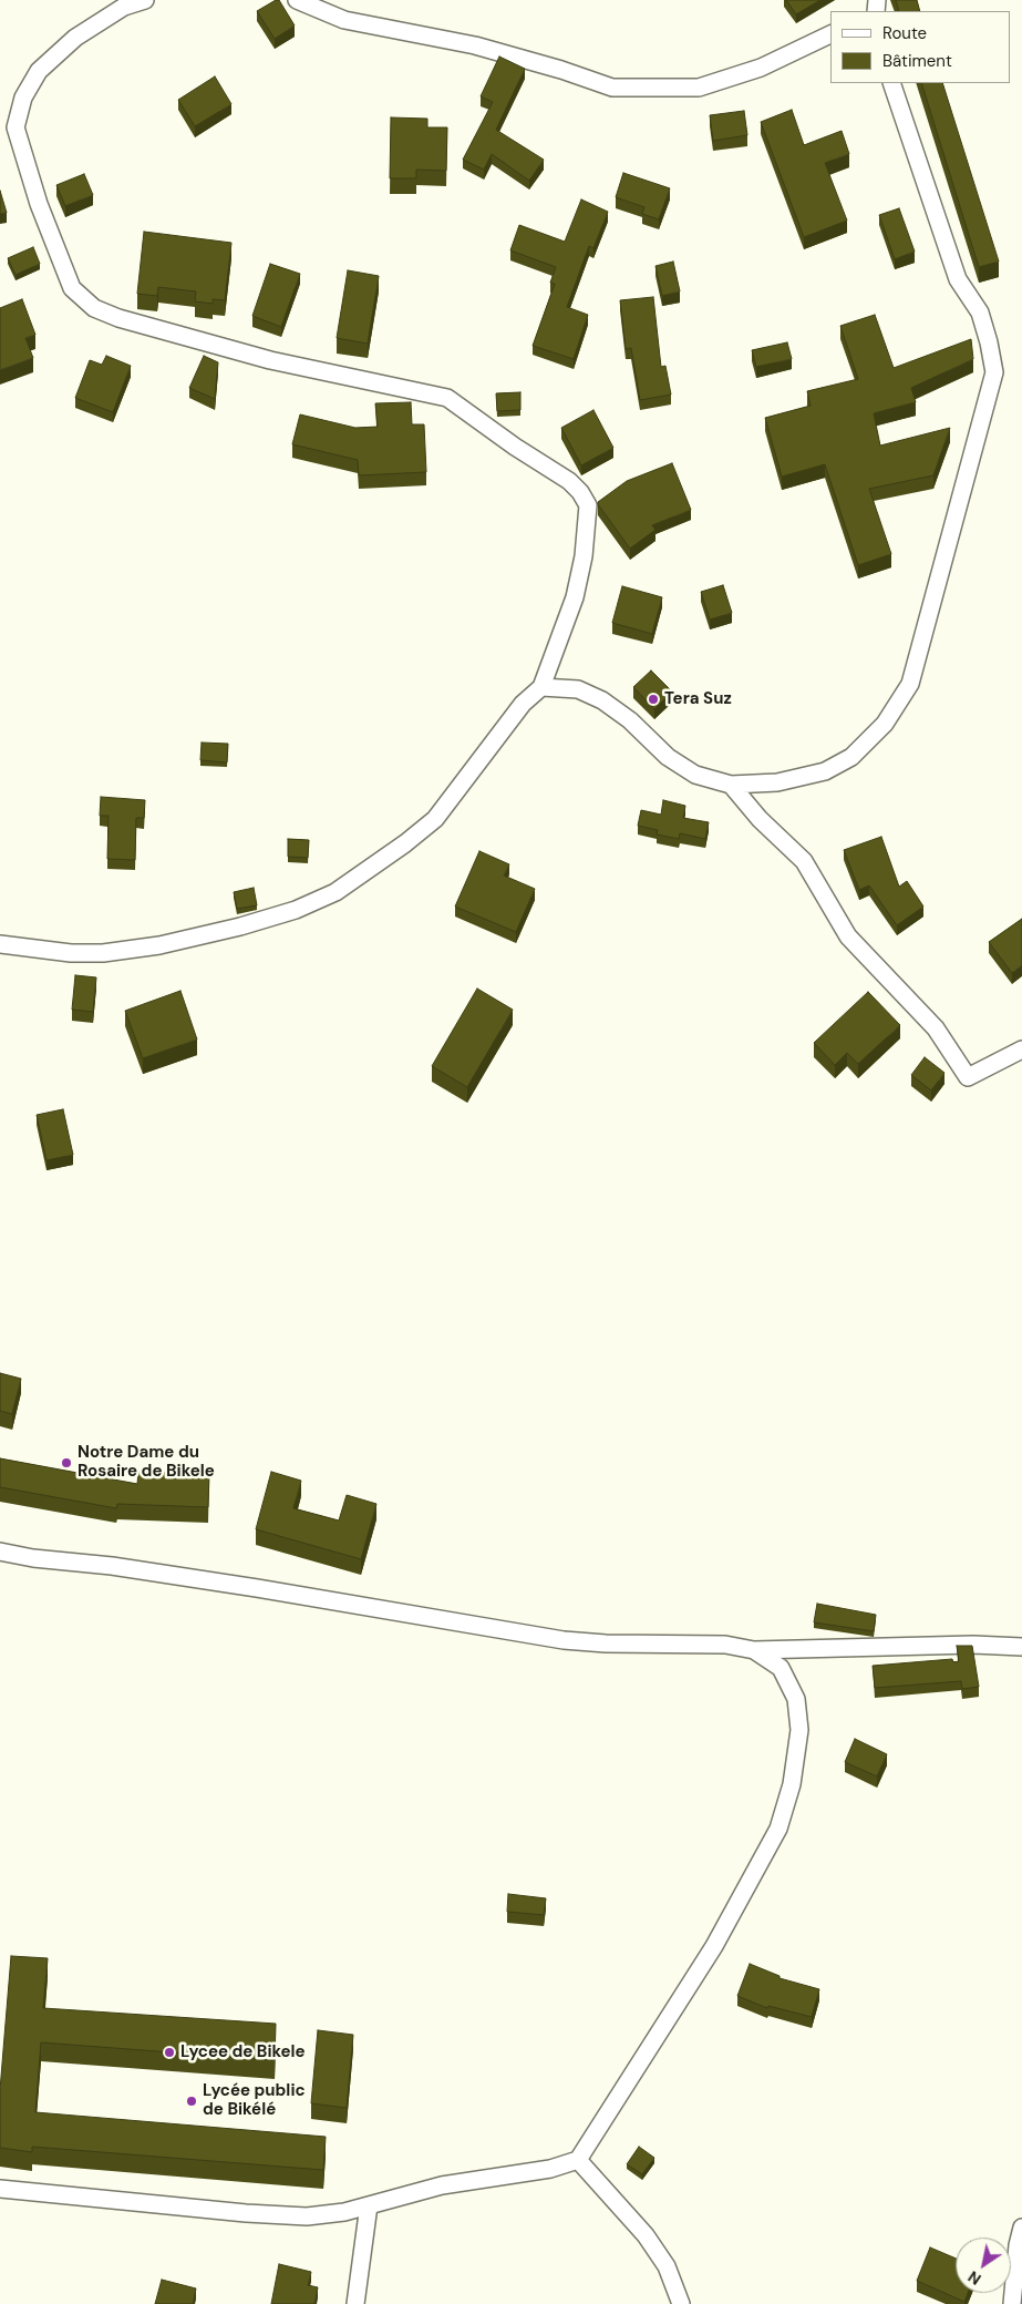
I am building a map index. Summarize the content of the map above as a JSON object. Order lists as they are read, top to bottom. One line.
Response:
{"places":["Tera Suz","Notre Dame du Rosaire de Bikele","Lycee de Bikele","Lycée public de Bikélé"],"legend":["Route","Bâtiment"],"north":"bottom left"}
